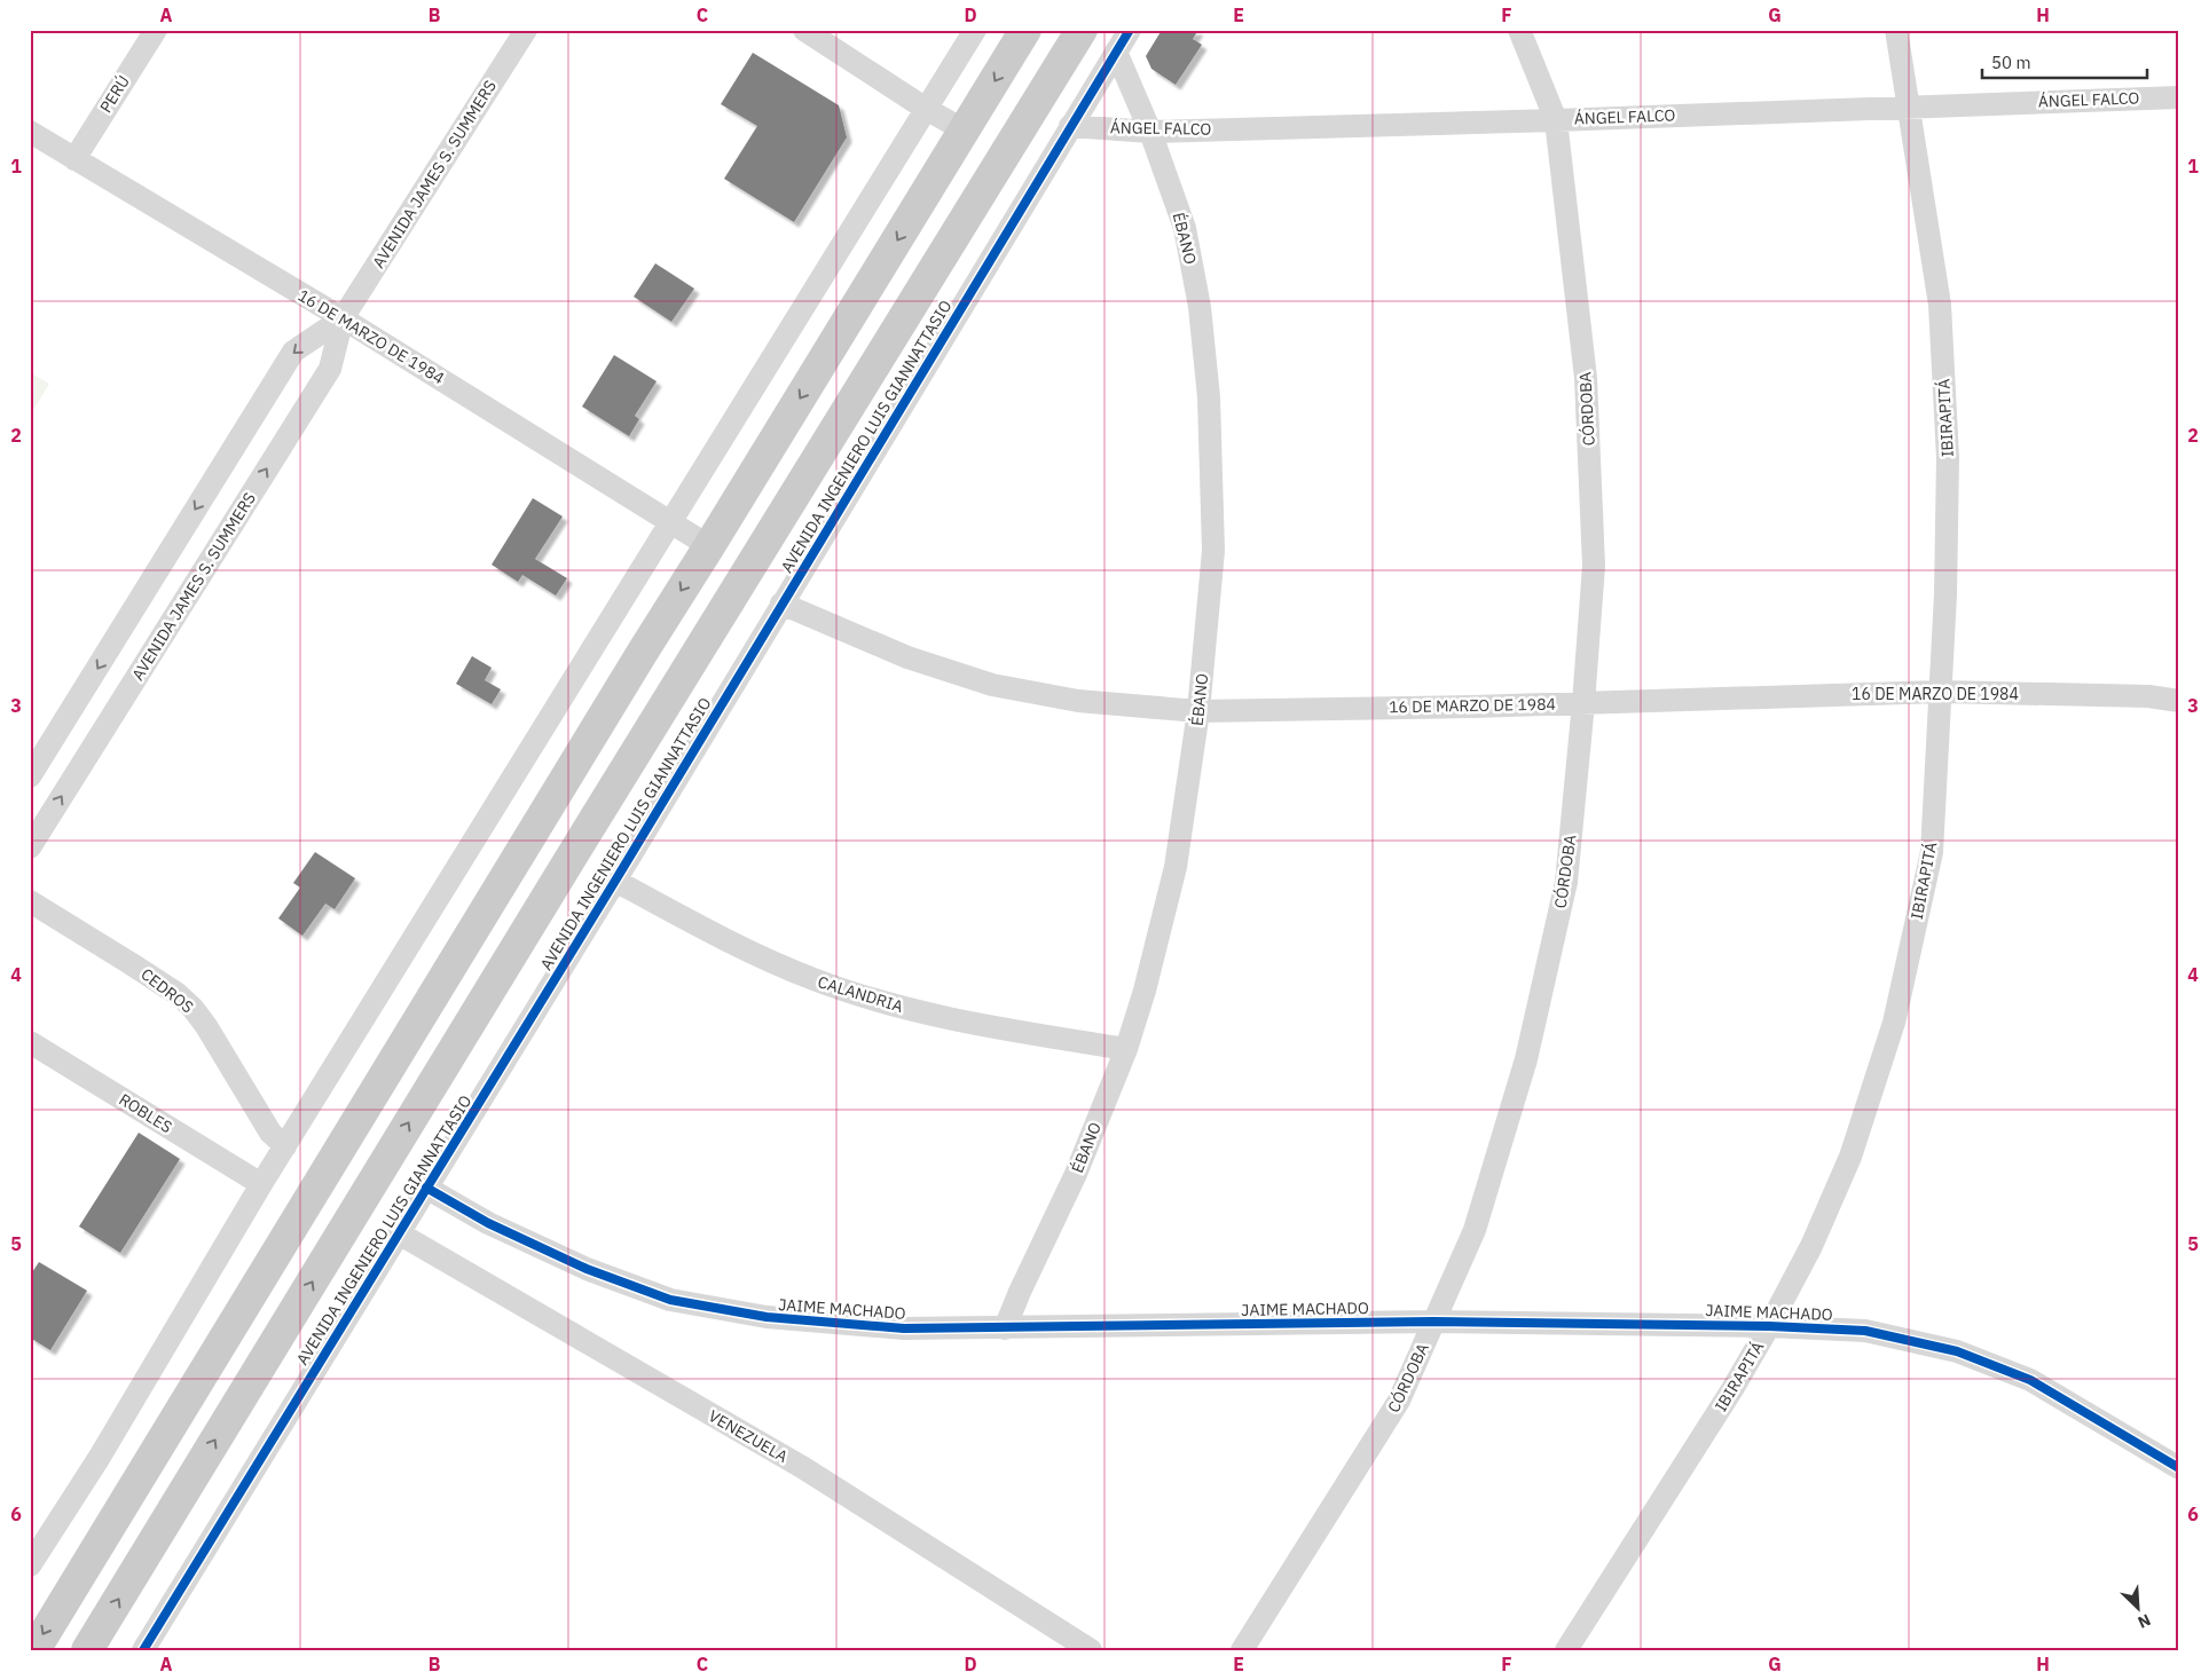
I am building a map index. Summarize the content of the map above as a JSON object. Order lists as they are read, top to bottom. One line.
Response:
{"streets":{"main road":["AVENIDA INGENIERO LUIS GIANNATTASIO"],"street":["PERÚ","ÁNGEL FALCO","AVENIDA JAMES S. SUMMERS","ÉBANO","16 DE MARZO DE 1984","CÓRDOBA","IBIRAPITÁ","CEDROS","CALANDRIA","ROBLES","JAIME MACHADO","VENEZUELA"]},"crossings":[["PERÚ","16 DE MARZO DE 1984"],["ÁNGEL FALCO","ÉBANO"],["ÁNGEL FALCO","CÓRDOBA"],["ÁNGEL FALCO","IBIRAPITÁ"],["ÁNGEL FALCO","AVENIDA INGENIERO LUIS GIANNATTASIO"],["AVENIDA JAMES S. SUMMERS","16 DE MARZO DE 1984"],["ÉBANO","16 DE MARZO DE 1984"],["ÉBANO","AVENIDA INGENIERO LUIS GIANNATTASIO"],["ÉBANO","CALANDRIA"],["ÉBANO","JAIME MACHADO"],["16 DE MARZO DE 1984","CÓRDOBA"],["16 DE MARZO DE 1984","IBIRAPITÁ"],["16 DE MARZO DE 1984","AVENIDA INGENIERO LUIS GIANNATTASIO"],["CÓRDOBA","JAIME MACHADO"],["IBIRAPITÁ","JAIME MACHADO"],["AVENIDA INGENIERO LUIS GIANNATTASIO","CALANDRIA"],["AVENIDA INGENIERO LUIS GIANNATTASIO","JAIME MACHADO"],["AVENIDA INGENIERO LUIS GIANNATTASIO","VENEZUELA"]],"scale_bar":"50 m","north":"bottom right","grid":{"columns":["A","B","C","D","E","F","G","H"],"rows":["1","2","3","4","5","6"]}}
